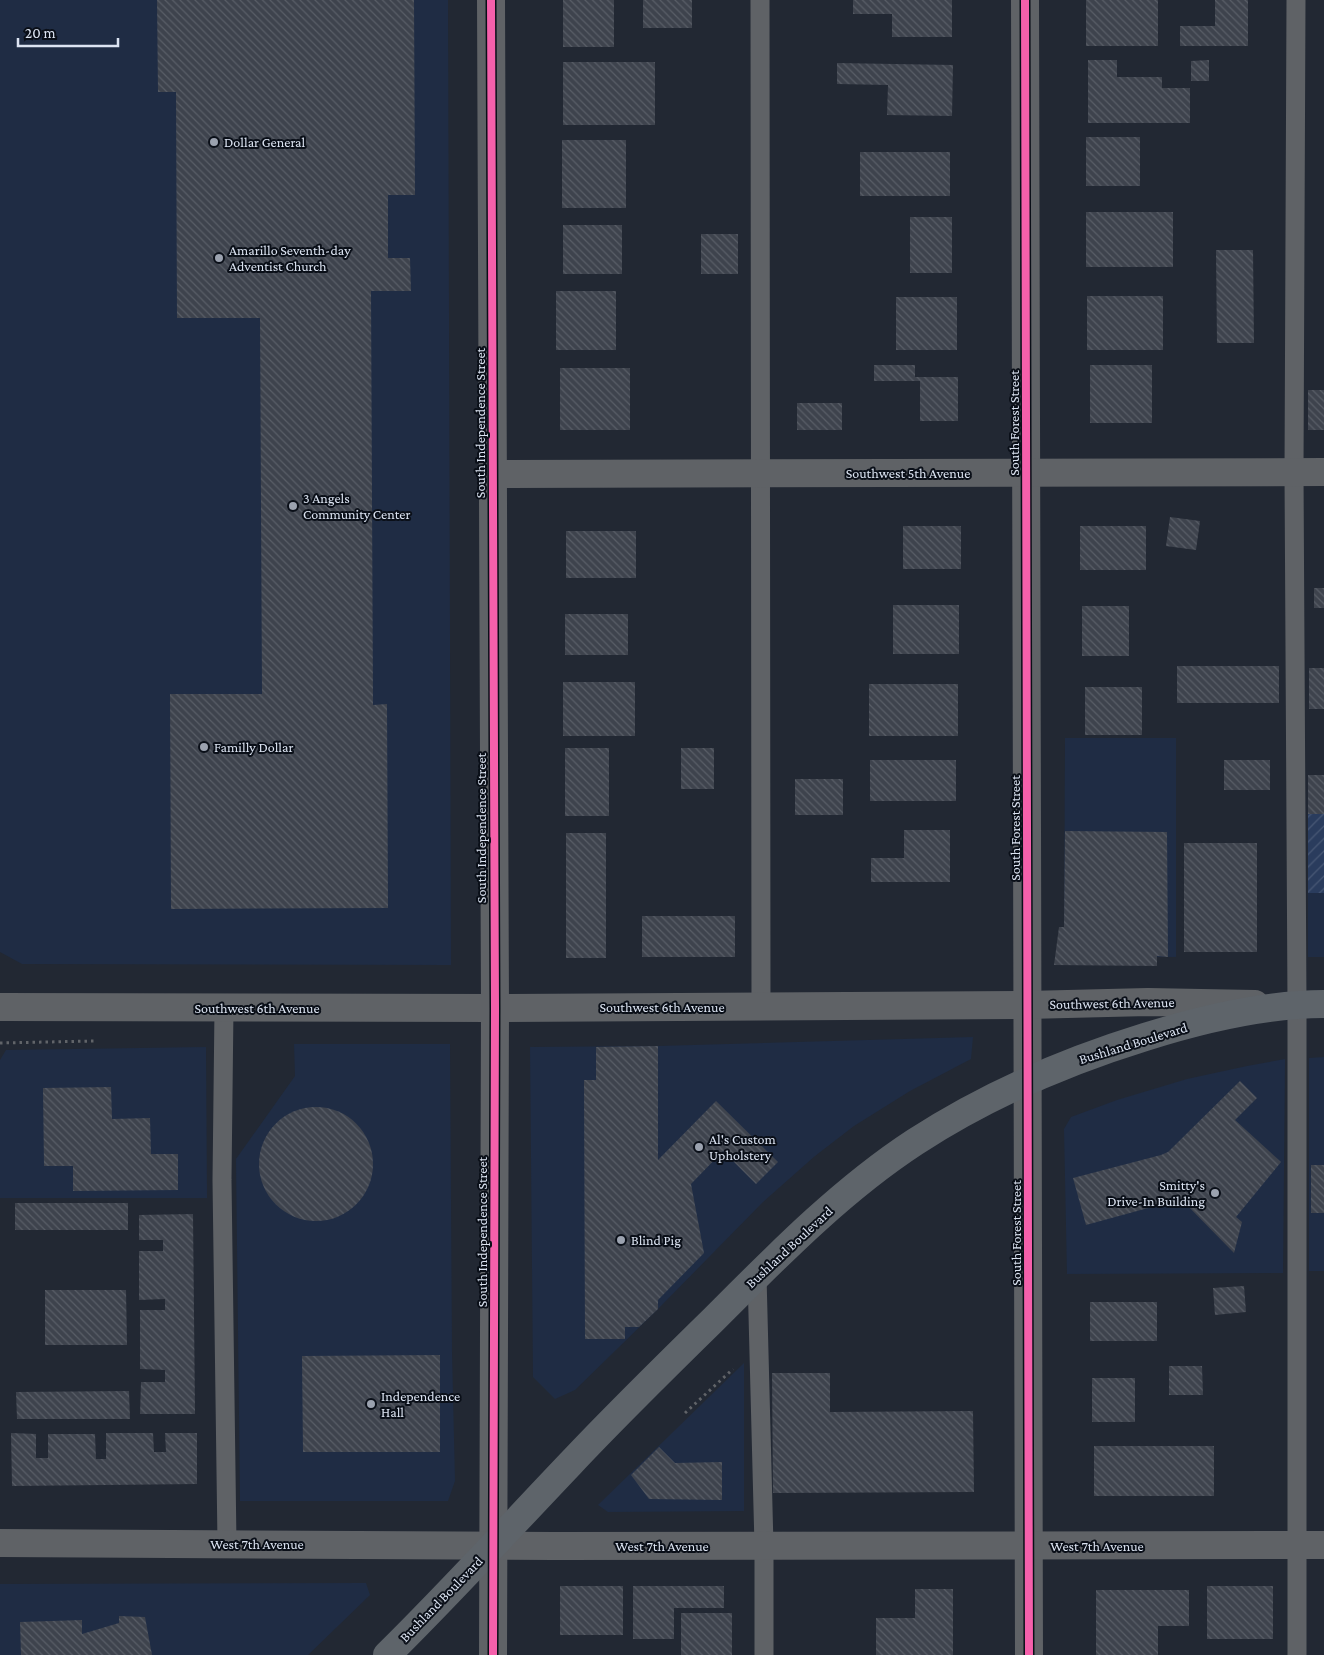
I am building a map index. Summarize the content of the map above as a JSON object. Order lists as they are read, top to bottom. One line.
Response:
{"streets":{"main road":["Southwest 6th Avenue","Bushland Boulevard"],"street":["South Independence Street","South Forest Street","Southwest 5th Avenue","West 7th Avenue"]},"crossings":[["South Independence Street","Southwest 5th Avenue"],["South Independence Street","Southwest 6th Avenue"],["South Independence Street","Bushland Boulevard"],["South Independence Street","West 7th Avenue"],["South Forest Street","Southwest 5th Avenue"],["South Forest Street","Southwest 6th Avenue"],["South Forest Street","Bushland Boulevard"],["South Forest Street","West 7th Avenue"],["Southwest 6th Avenue","Bushland Boulevard"],["Bushland Boulevard","West 7th Avenue"]],"places":["Dollar General","Amarillo Seventh-day Adventist Church","3 Angels Community Center","Familly Dollar","Al's Custom Upholstery","Smitty's Drive-In Building","Blind Pig","Independence Hall"],"scale_bar":"20 m"}
